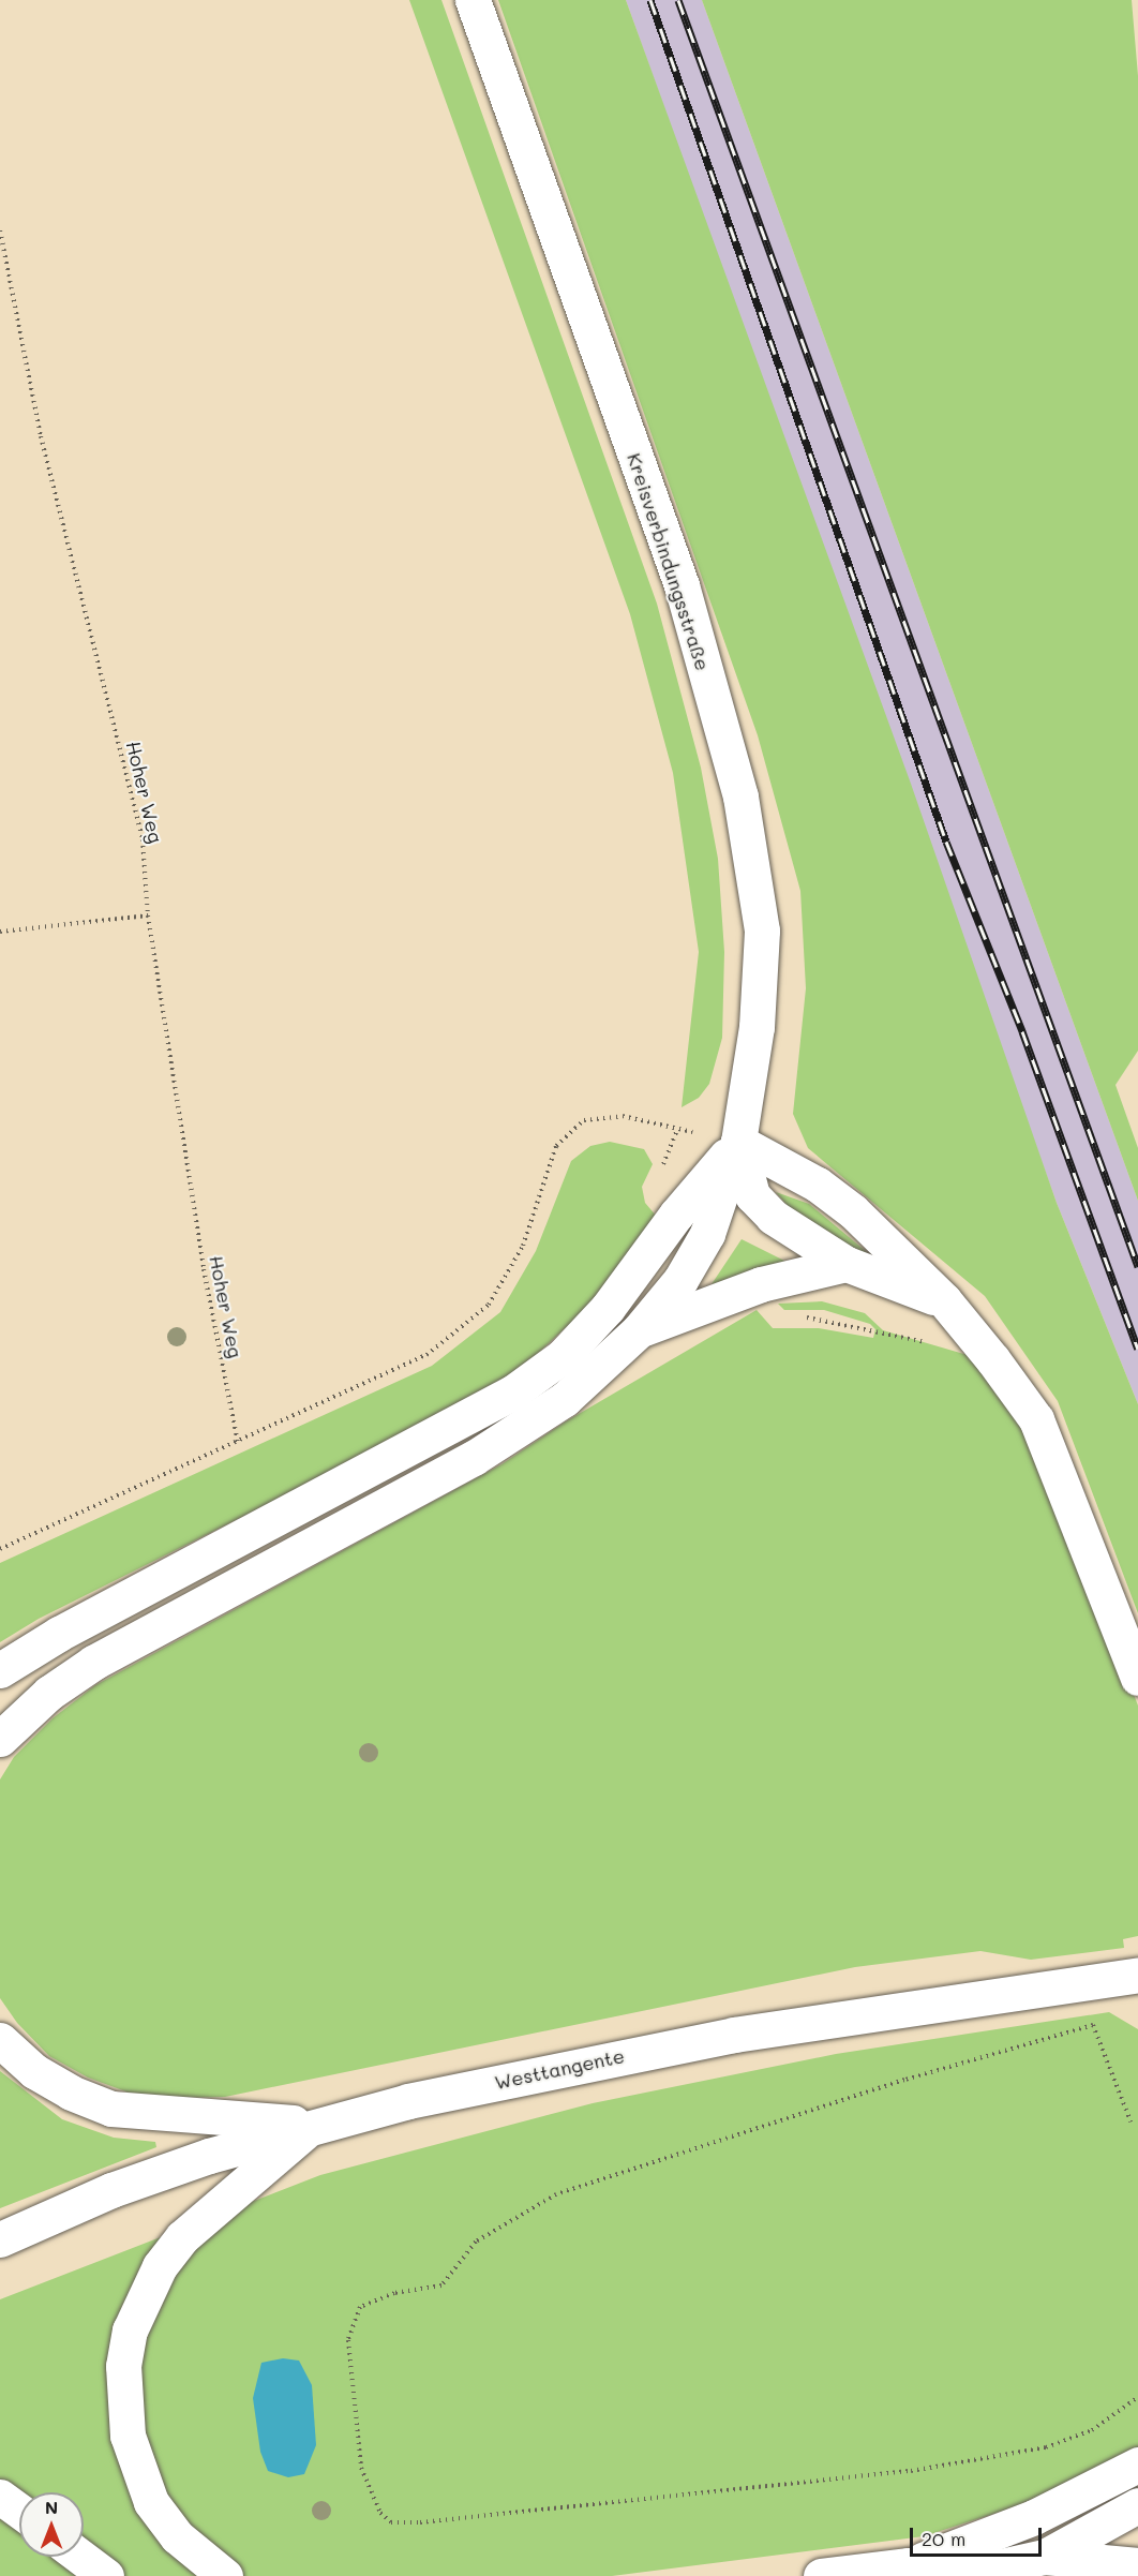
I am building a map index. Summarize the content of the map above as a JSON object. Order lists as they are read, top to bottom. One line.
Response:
{"streets":{"main road":["Kreisverbindungsstraße","Westtangente"],"path":["Hoher Weg"]},"scale_bar":"20 m","north":"top"}
